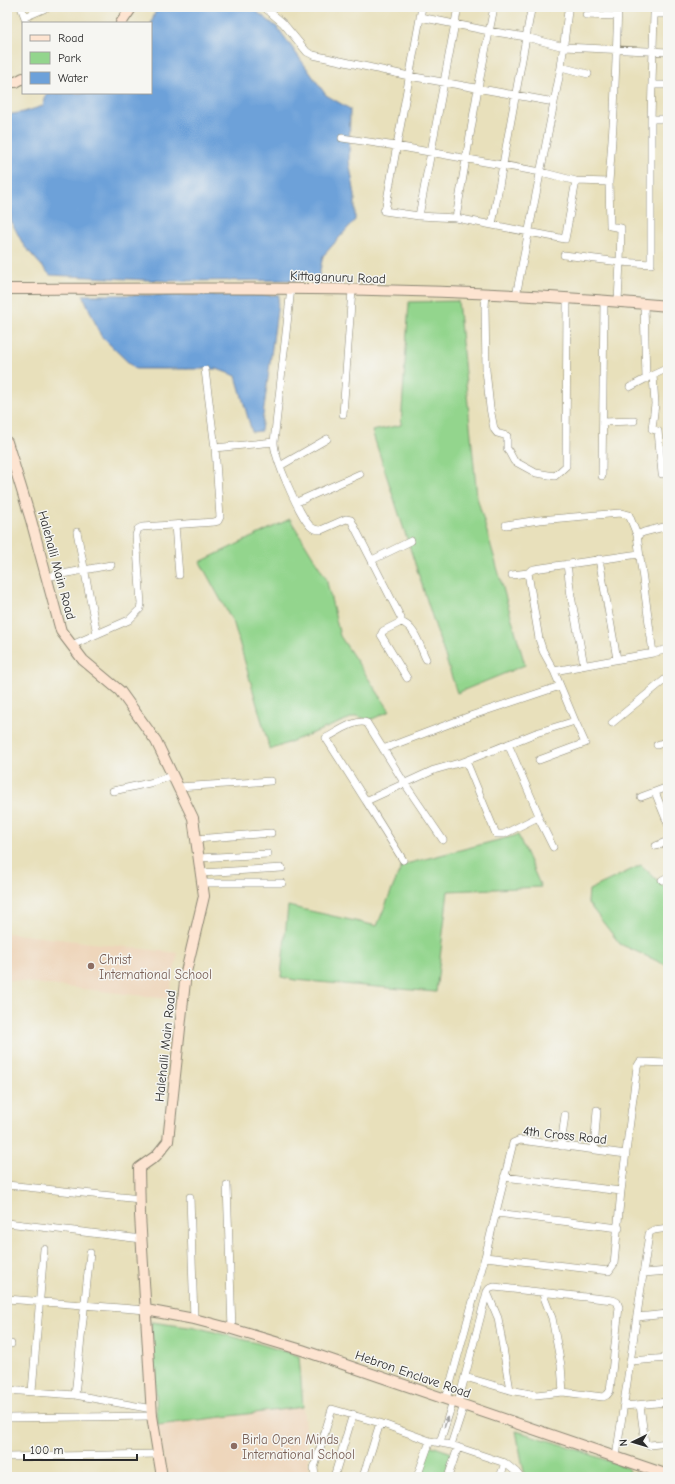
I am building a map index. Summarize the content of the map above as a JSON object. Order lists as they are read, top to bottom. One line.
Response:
{"streets":{"street":["Kittaganuru Road","Halehalli Main Road","4th Cross Road","Hebron Enclave Road"]},"crossings":[["Halehalli Main Road","Hebron Enclave Road"]],"places":["Christ International School","Birla Open Minds International School"],"legend":["Road","Park","Water"],"scale_bar":"100 m","north":"left"}
